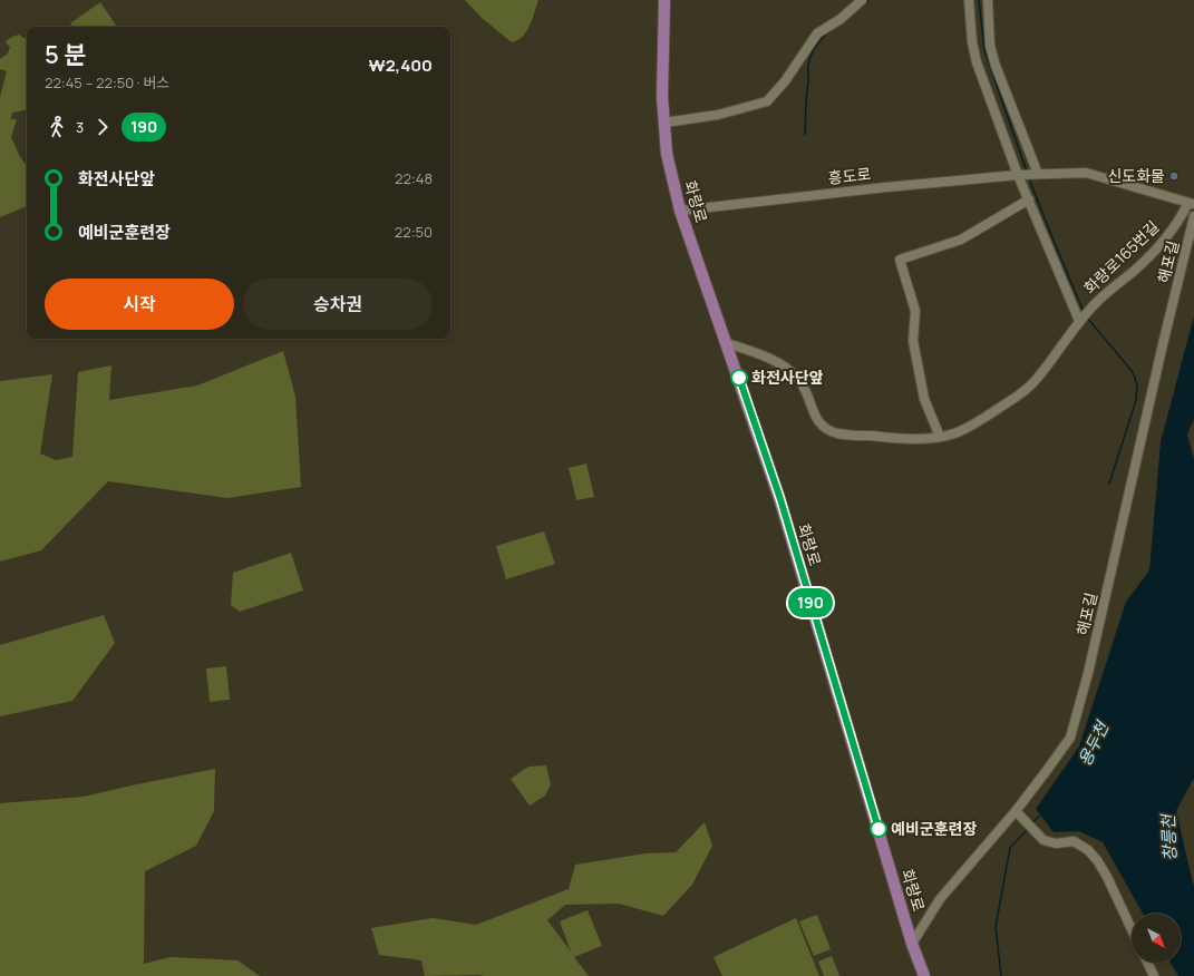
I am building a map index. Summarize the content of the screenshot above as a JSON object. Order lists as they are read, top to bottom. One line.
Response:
{"streets":{"main road":["화랑로"],"street":["흥도로","화랑로165번길","해포길"]},"crossings":[["흥도로","화랑로"],["화랑로","화랑로165번길"],["화랑로","해포길"]],"water":["용두천","창릉천"],"places":["신도화물","화전사단앞","예비군훈련장"],"lines":["bus line 190"],"north":"bottom right","page":{"on_map":"190","heading":["5 분","22:45 – 22:50 · 버스","₩2,400"],"legs":["3","190"],"list":[{"name":"화전사단앞","value":"22:48"},{"name":"예비군훈련장","value":"22:50"}],"buttons":["시작","승차권"]}}
